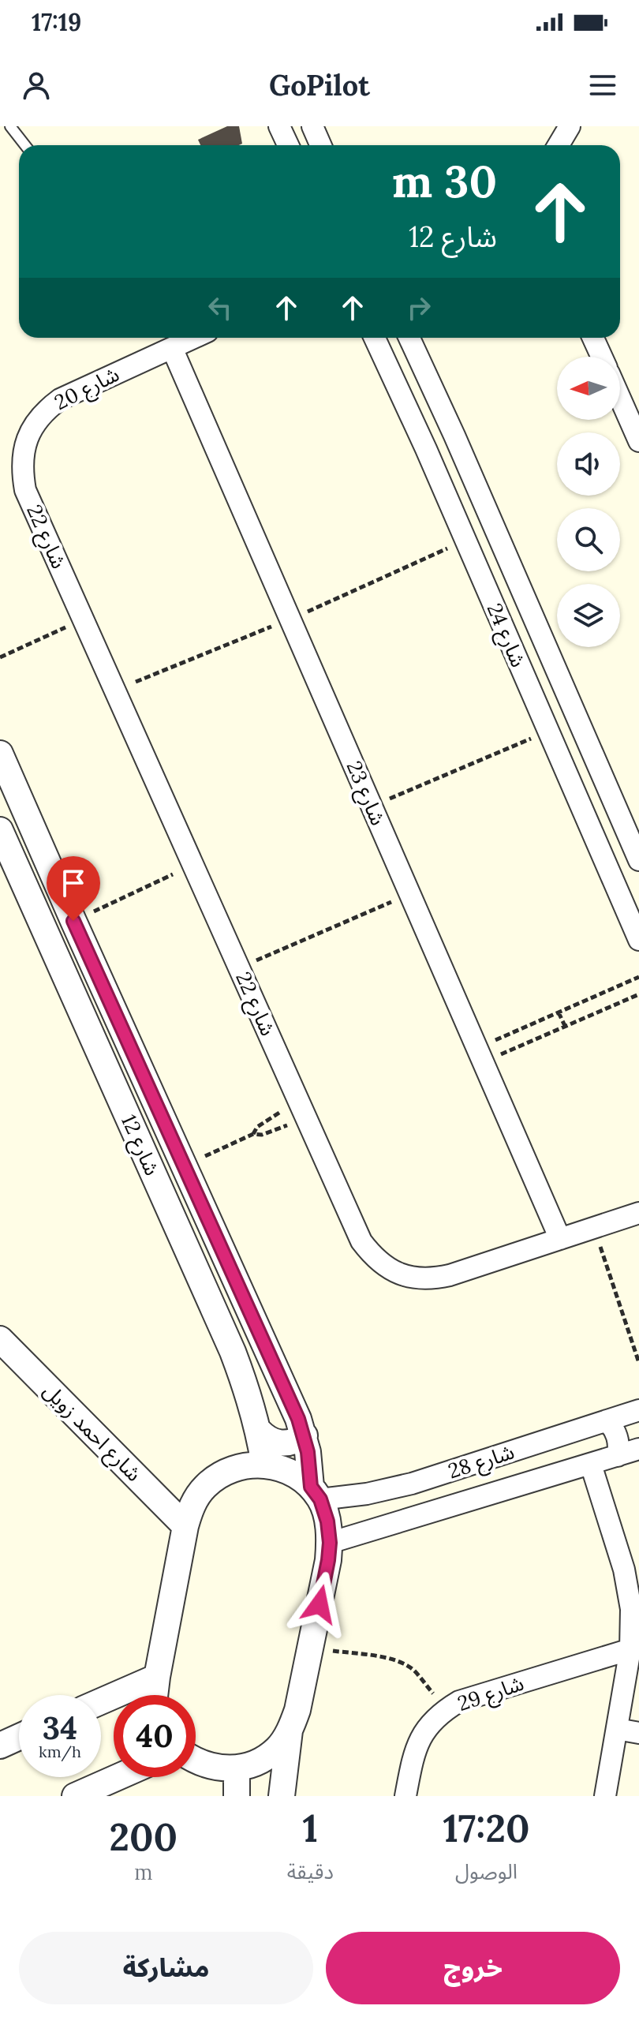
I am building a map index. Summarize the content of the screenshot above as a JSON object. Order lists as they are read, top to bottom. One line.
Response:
{"streets":{"street":["شارع 20","شارع 22","شارع 24","شارع 23","شارع 12","شارع احمد زويل","شارع 28","شارع 29"]},"crossings":[["شارع 20","شارع 22"],["شارع 20","شارع 23"],["شارع 22","شارع 23"],["شارع 12","شارع 28"]],"north":"left","page":{"status":"17:19","header":"GoPilot","turn":["30 m","شارع 12"],"speed":"34 km/h","limit":"40","eta":["17:20","الوصول","1","دقيقة","200","m"],"buttons":["خروج","مشاركة"]}}
